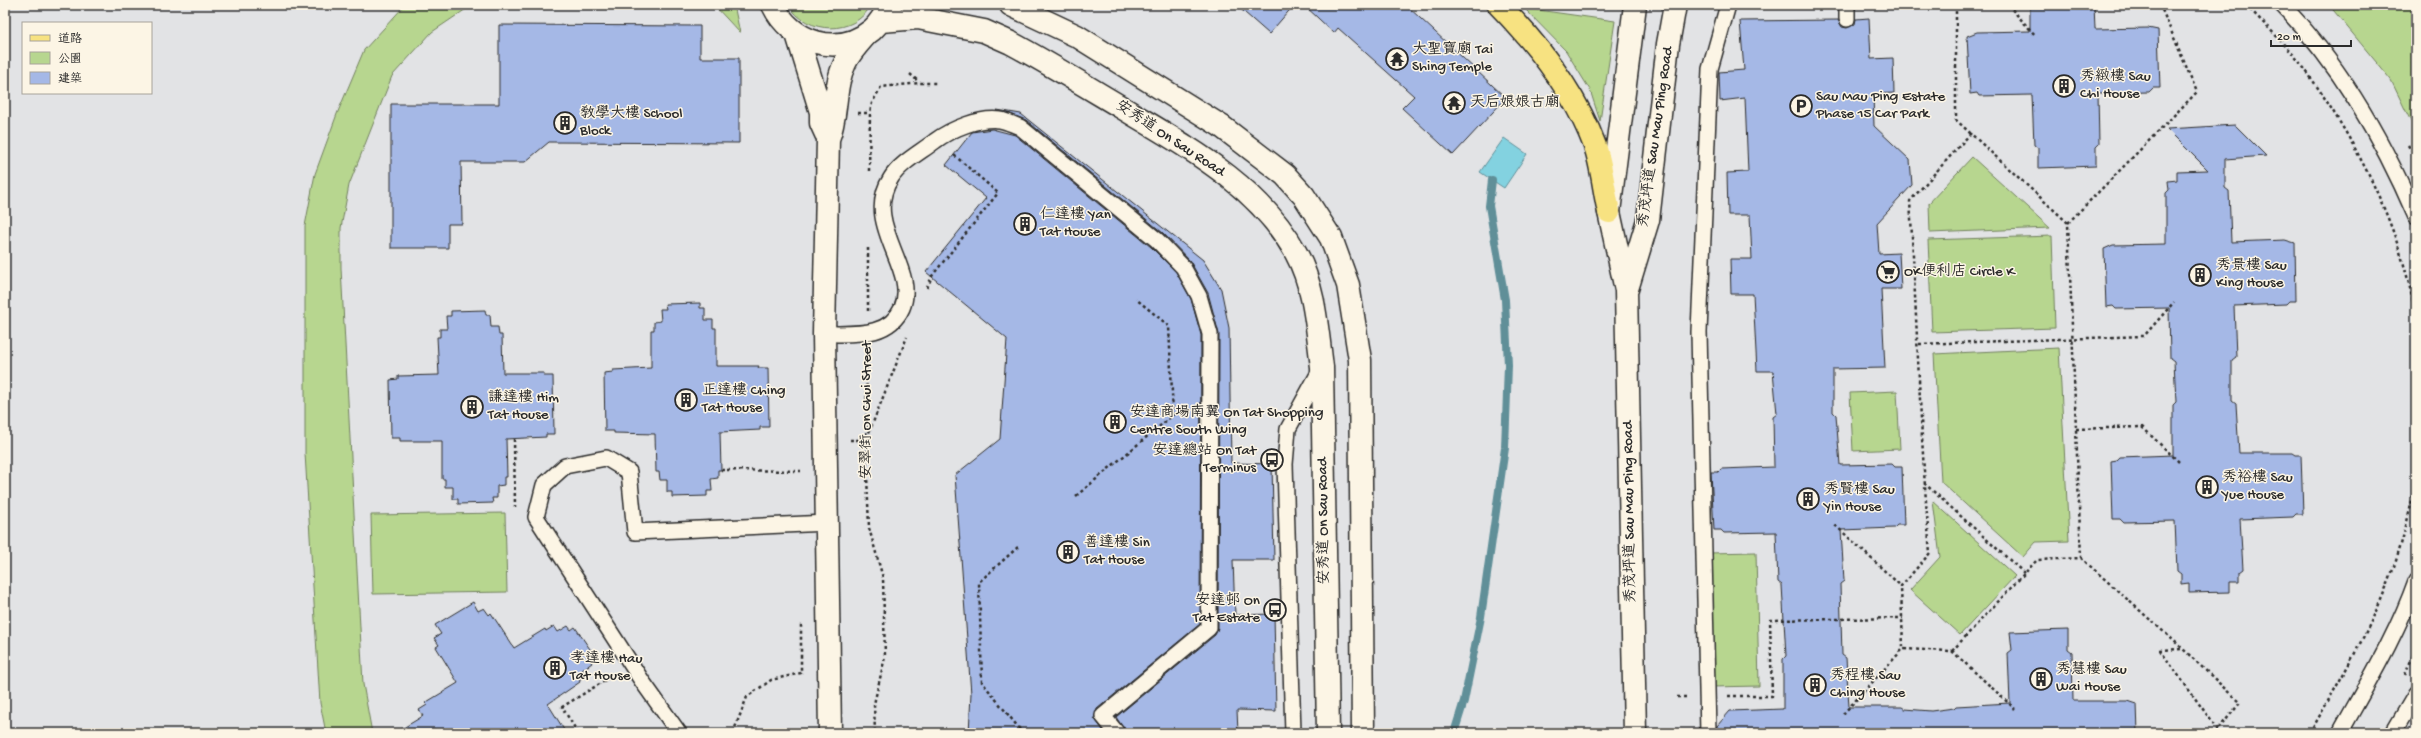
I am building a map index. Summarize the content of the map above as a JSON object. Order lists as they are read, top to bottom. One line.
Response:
{"streets":{"main road":["秀茂坪道 Sau Mau Ping Road","安秀道 On Sau Road"],"path":["安翠街 On Chui Street"]},"places":{"temple":["大聖寶廟 Tai Shing Temple","天后娘娘古廟"],"building":["秀緻樓 Sau Chi House","教學大樓 School Block","仁達樓 Yan Tat House","秀景樓 Sau King House","正達樓 Ching Tat House","謙達樓 Him Tat House","安達商場南翼 On Tat Shopping Centre South Wing","秀裕樓 Sau Yue House","秀賢樓 Sau Yin House","善達樓 Sin Tat House","孝達樓 Hau Tat House","秀慧樓 Sau Wai House","秀程樓 Sau Ching House"],"parking":["Sau Mau Ping Estate Phase 15 Car Park"],"supermarket":["OK便利店 Circle K"],"bus stop":["安達總站 On Tat Terminus","安達邨 On Tat Estate"]},"legend":["道路","公園","建築"],"scale_bar":"20 m"}
